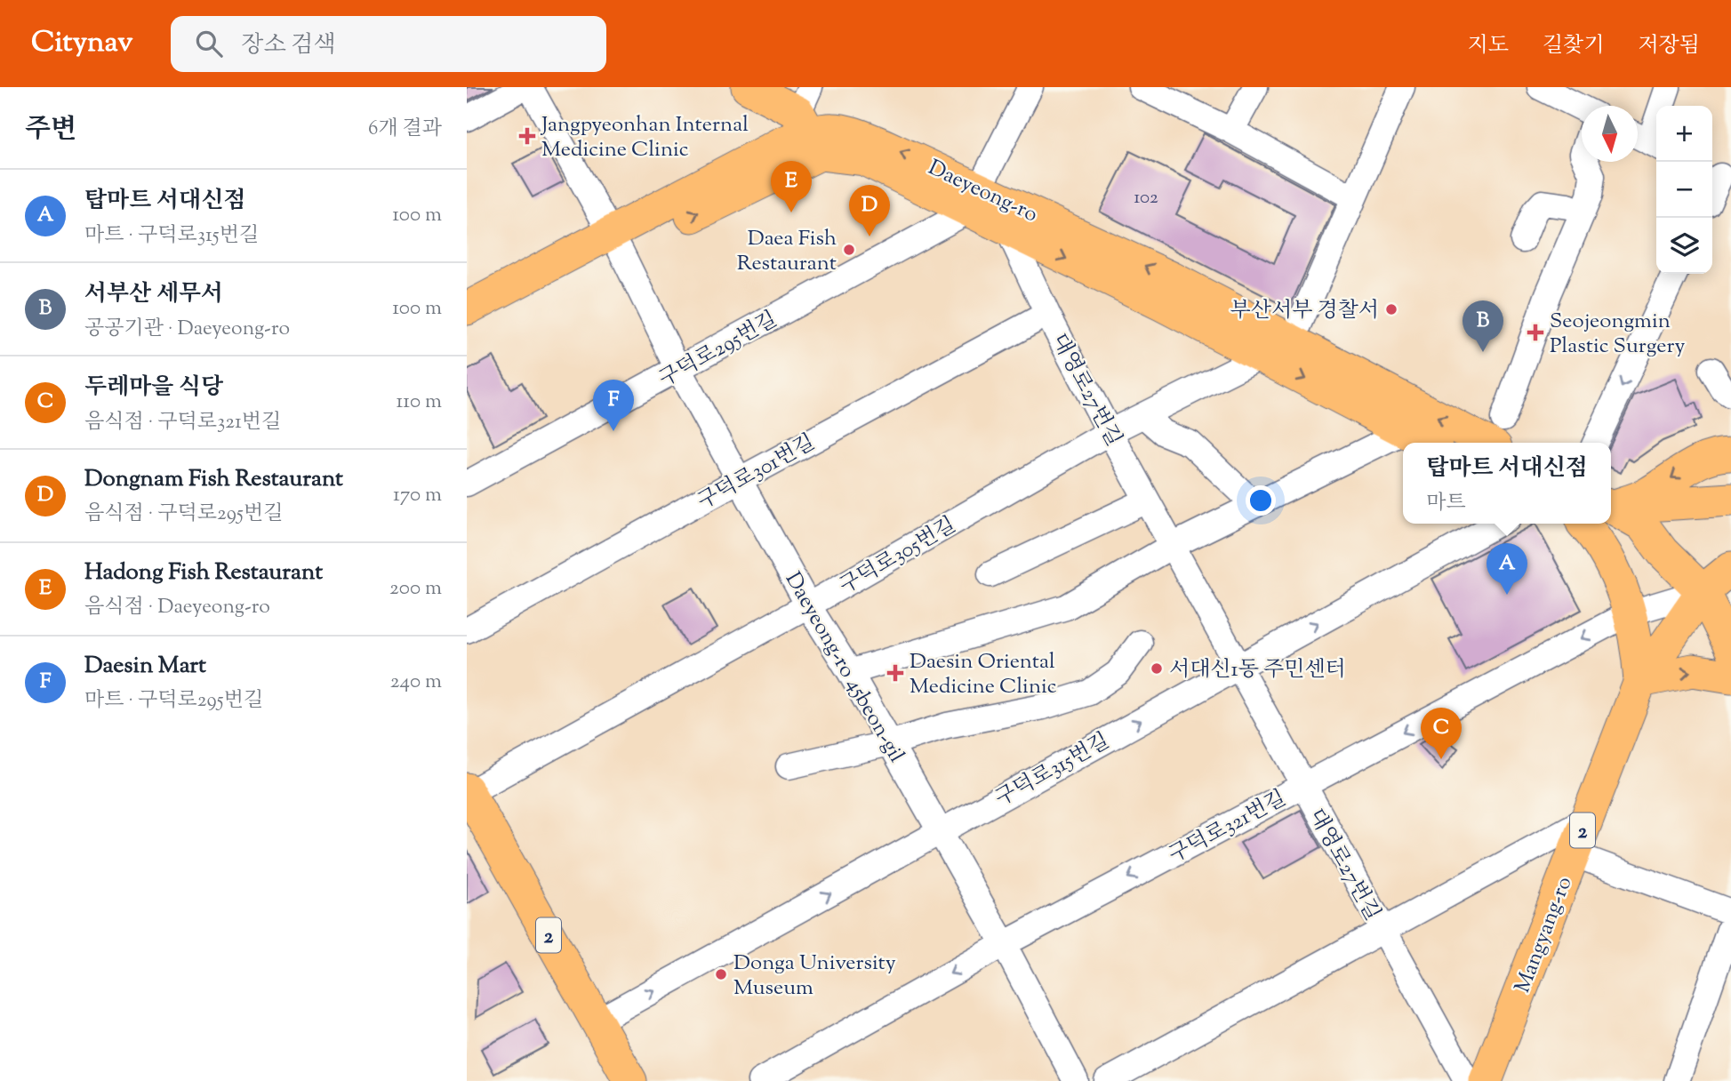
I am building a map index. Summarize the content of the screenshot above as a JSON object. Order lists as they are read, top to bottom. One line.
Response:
{"streets":{"main road":["Daeyeong-ro","2","Mangyang-ro"],"street":["구덕로295번길","대영로27번길","구덕로301번길","구덕로305번길","Daeyeong-ro 45beon-gil","구덕로315번길","구덕로321번길"]},"crossings":[["Daeyeong-ro","구덕로295번길"],["Daeyeong-ro","대영로27번길"],["Daeyeong-ro","구덕로305번길"],["Daeyeong-ro","Daeyeong-ro 45beon-gil"],["구덕로295번길","Daeyeong-ro 45beon-gil"],["대영로27번길","구덕로301번길"],["대영로27번길","구덕로305번길"],["대영로27번길","구덕로315번길"],["대영로27번길","구덕로321번길"],["대영로27번길","Mangyang-ro"],["구덕로301번길","Daeyeong-ro 45beon-gil"],["구덕로305번길","Daeyeong-ro 45beon-gil"],["구덕로305번길","2"],["Daeyeong-ro 45beon-gil","구덕로315번길"],["Daeyeong-ro 45beon-gil","구덕로321번길"],["구덕로315번길","2"],["구덕로321번길","2"],["구덕로321번길","Mangyang-ro"],["2","Mangyang-ro"]],"places":{"health":["Jangpyeonhan Internal Medicine Clinic","Seojeongmin Plastic Surgery","Daesin Oriental Medicine Clinic"],"other":["Daea Fish Restaurant","부산서부 경찰서","서대신1동 주민센터","Donga University Museum"]},"house_numbers":["102"],"north":"bottom","page":{"header":"Citynav","search":"장소 검색","nav":["지도","길찾기","저장됨"],"heading":["주변","6개 결과"],"map_buttons":["+","−"],"pins":["E","D","B","F","A","C"],"list":[{"mark":"A","name":"탑마트 서대신점","note":"마트 · 구덕로315번길","value":"100 m"},{"mark":"B","name":"서부산 세무서","note":"공공기관 · Daeyeong-ro","value":"100 m"},{"mark":"C","name":"두레마을 식당","note":"음식점 · 구덕로321번길","value":"110 m"},{"mark":"D","name":"Dongnam Fish Restaurant","note":"음식점 · 구덕로295번길","value":"170 m"},{"mark":"E","name":"Hadong Fish Restaurant","note":"음식점 · Daeyeong-ro","value":"200 m"},{"mark":"F","name":"Daesin Mart","note":"마트 · 구덕로295번길","value":"240 m"}],"popup":["탑마트 서대신점","마트"]}}
